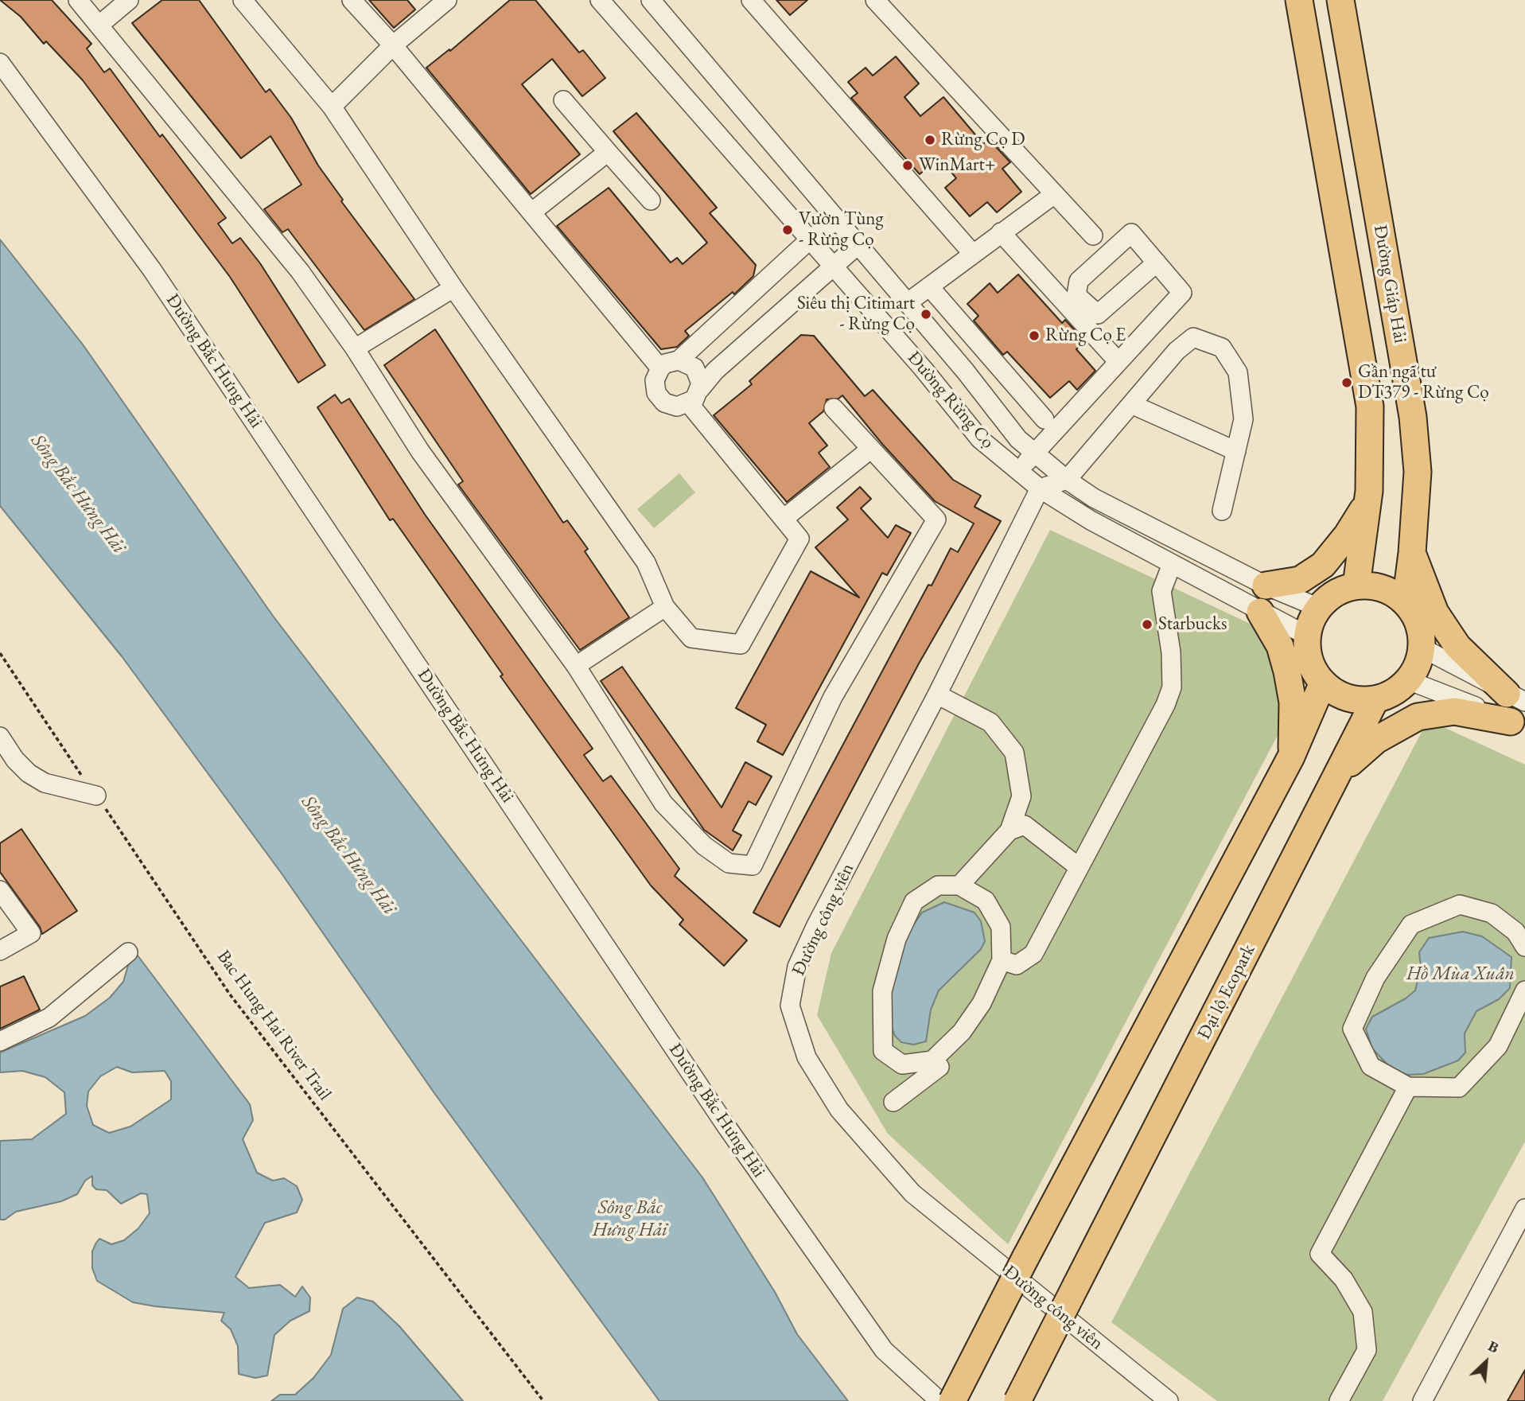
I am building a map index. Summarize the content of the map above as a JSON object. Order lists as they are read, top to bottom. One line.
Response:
{"streets":{"highway":["Đường Giáp Hải","Đại lộ Ecopark"],"street":["Đường Bắc Hưng Hải","Đường Rừng Cọ","Đường công viên"],"path":["Bac Hung Hai River Trail"]},"crossings":[["Đường Giáp Hải","Đường Rừng Cọ"],["Đường Giáp Hải","Đại lộ Ecopark"],["Đường Rừng Cọ","Đường công viên"],["Đường Rừng Cọ","Đại lộ Ecopark"]],"water":["Sông Bắc Hưng Hải","Hồ Mùa Xuân"],"places":["Rừng Cọ D","WinMart+","Vườn Tùng - Rừng Cọ","Siêu thị Citimart - Rừng Cọ","Rừng Cọ E","Gần ngã tư DT379 - Rừng Cọ","Starbucks"],"north":"top right"}
